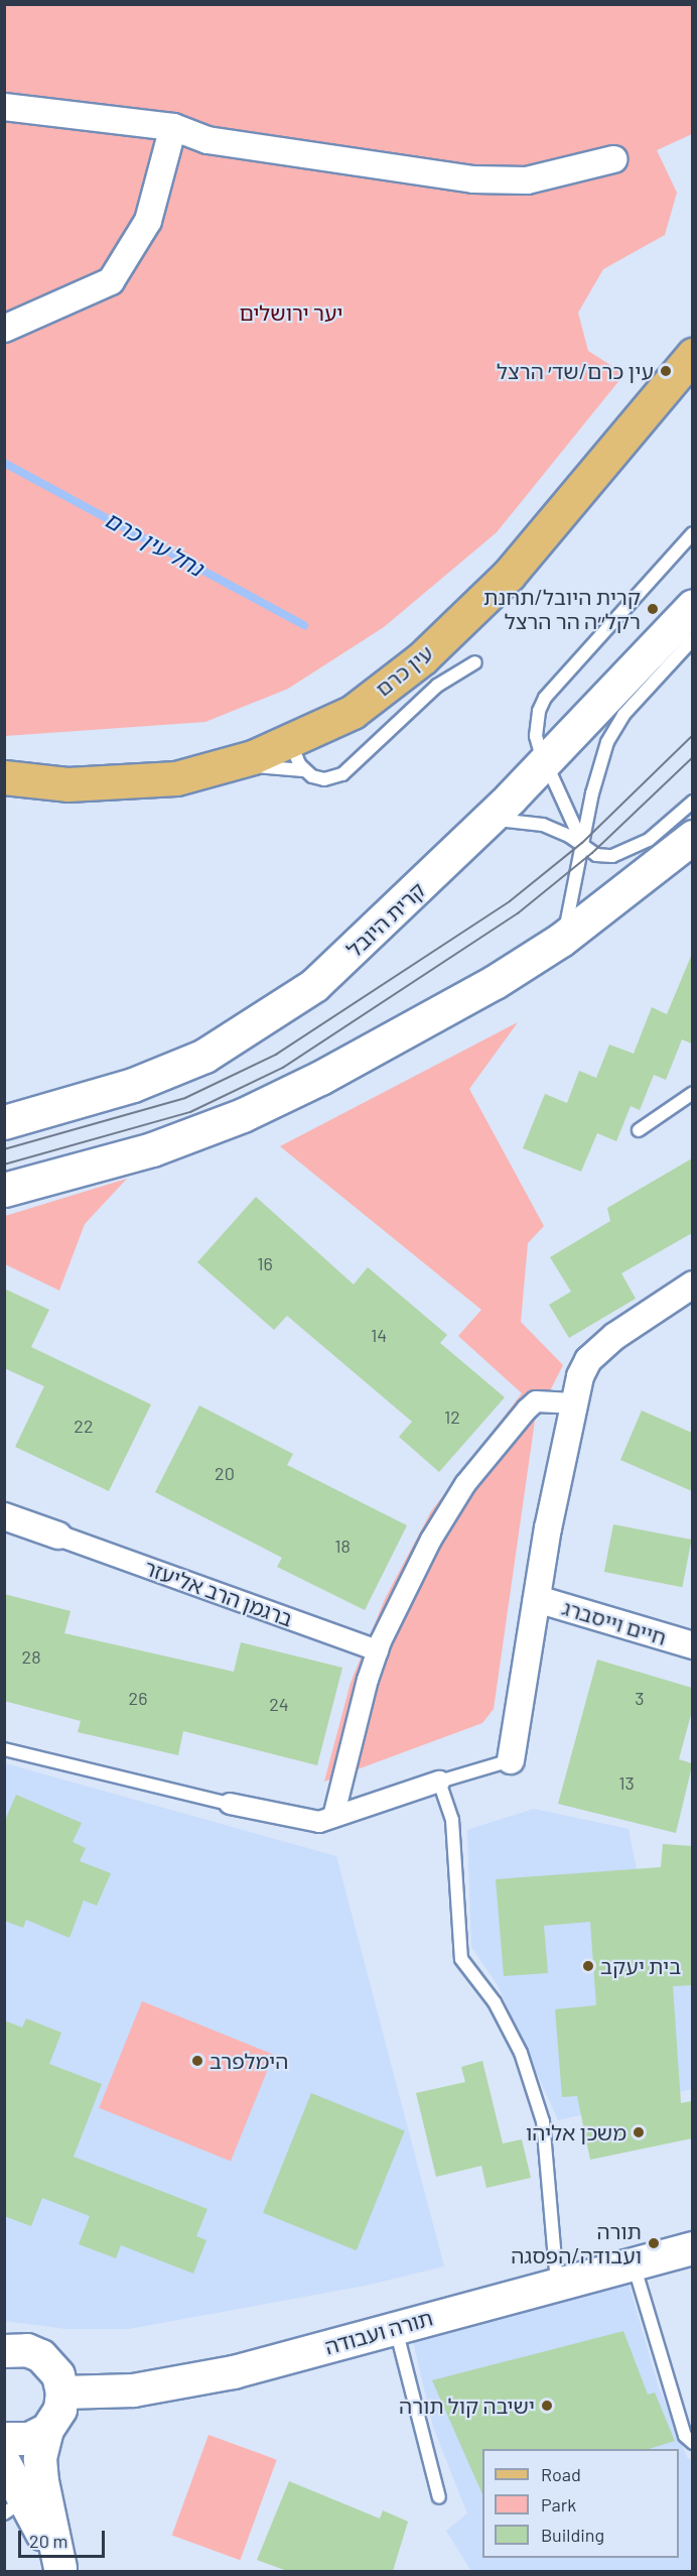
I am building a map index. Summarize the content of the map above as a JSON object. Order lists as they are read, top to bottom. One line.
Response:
{"streets":{"main road":["עין כרם","קרית היובל"],"street":["ברגמן הרב אליעזר","חיים וייסברג","תורה ועבודה"]},"water":["נחל עין כרם"],"parks":["יער ירושלים"],"places":["עין כרם/שד׳ הרצל","קרית היובל/תחנת רקל״ה הר הרצל","בית יעקב","הימלפרב","משכן אליהו","תורה ועבודה/הפסגה","ישיבה קול תורה"],"house_numbers":["16","14","12","22","20","18","28","26","3","24","13"],"legend":["Road","Park","Building"],"scale_bar":"20 m"}
